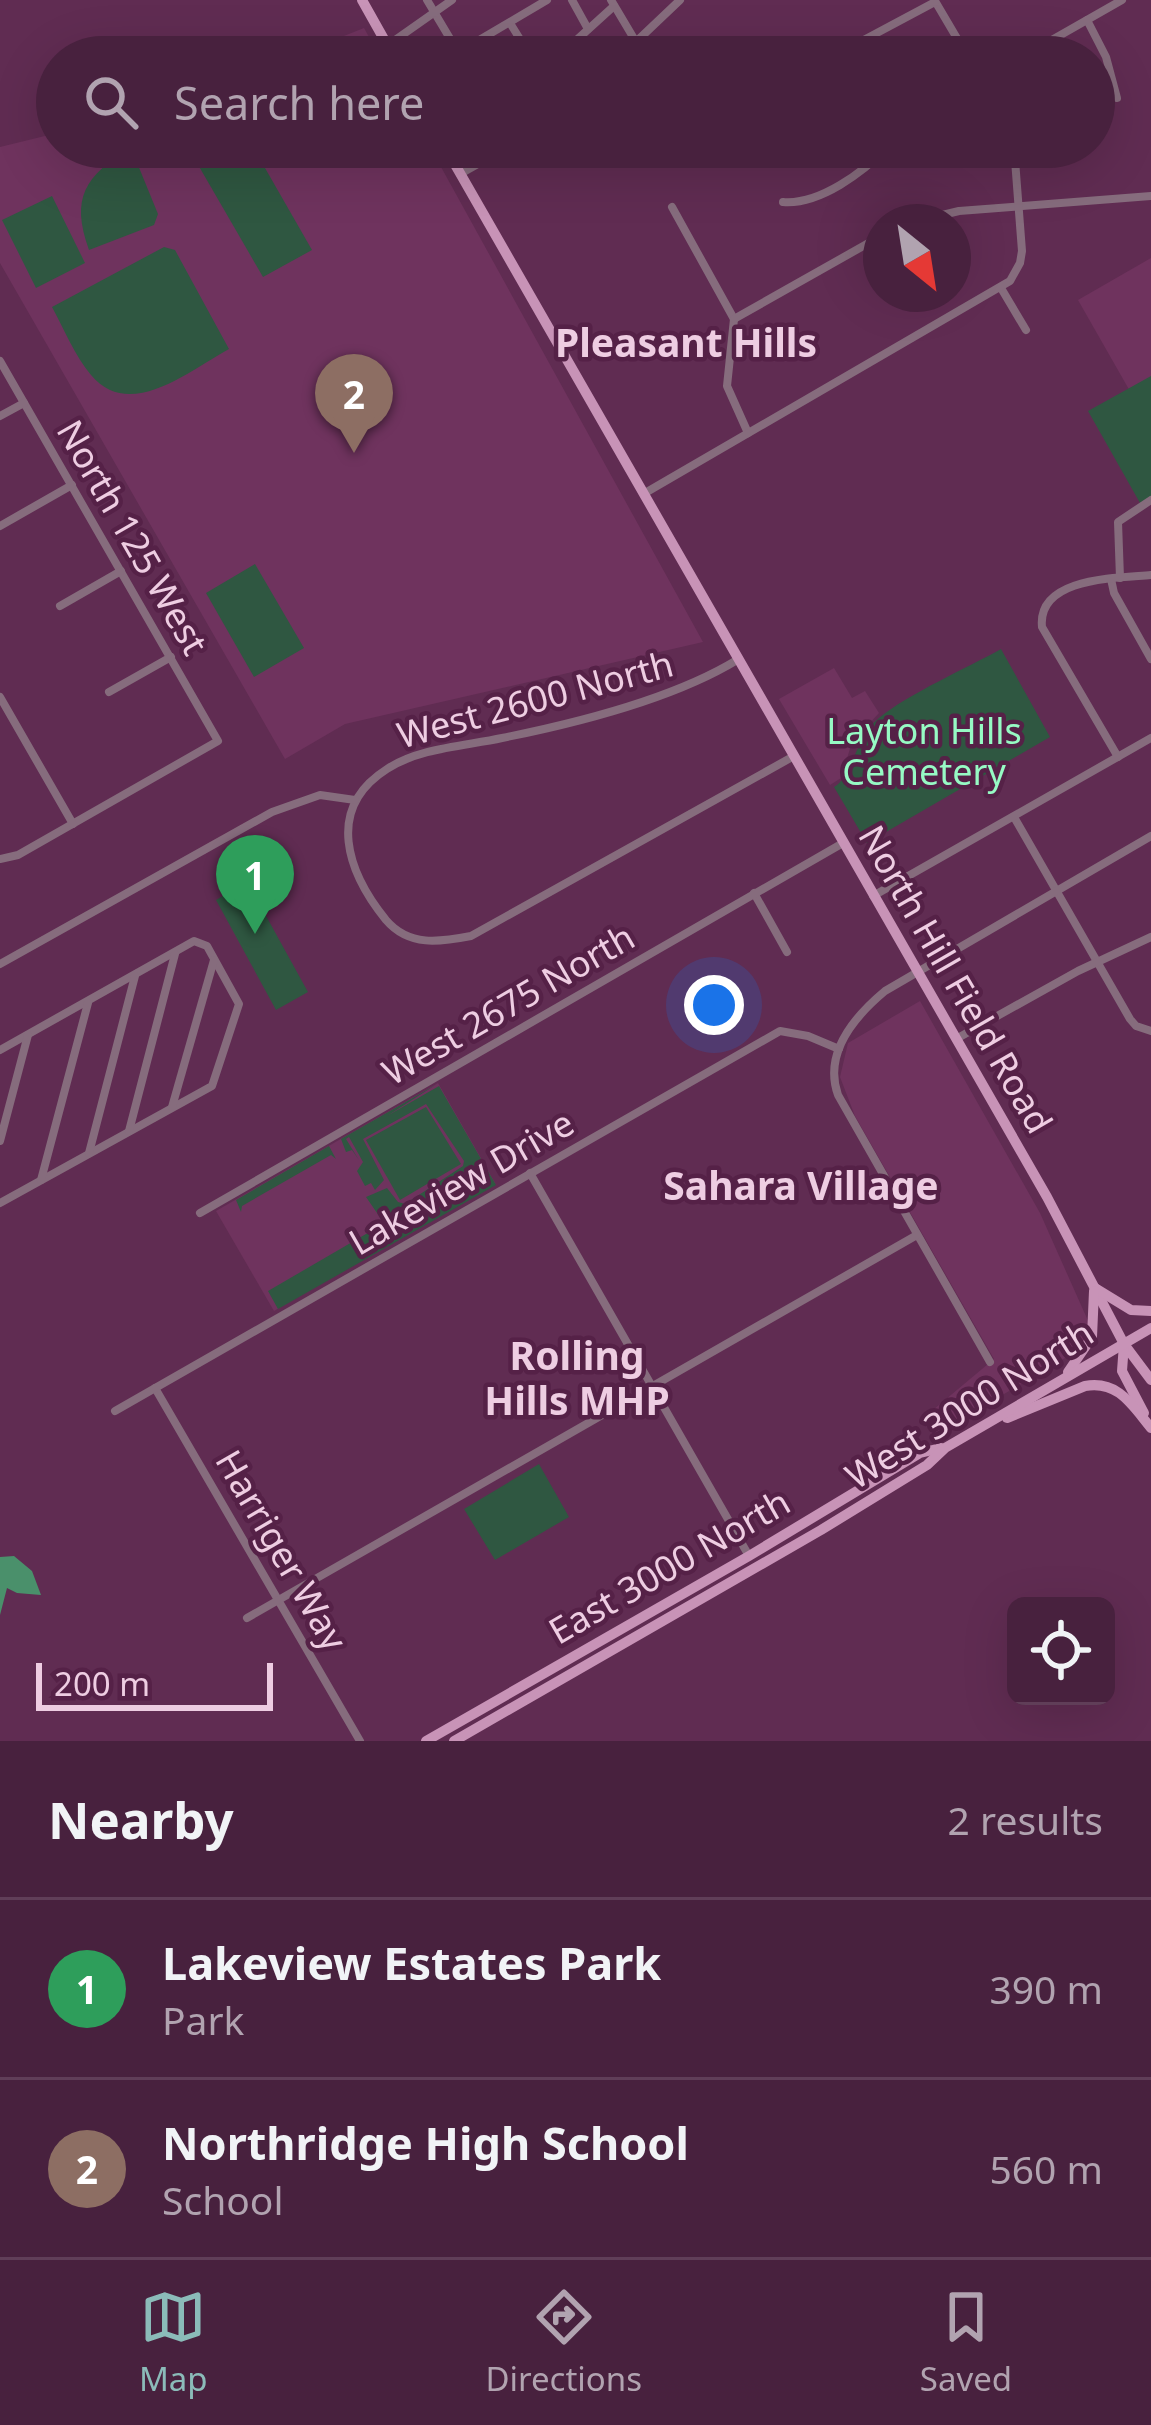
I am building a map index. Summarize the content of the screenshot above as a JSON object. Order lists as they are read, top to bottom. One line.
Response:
{"streets":{"main road":["North Hill Field Road","West 3000 North","East 3000 North"],"street":["North 125 West","West 2600 North","West 2675 North","Lakeview Drive","Harriger Way"]},"crossings":[["West 2600 North","North Hill Field Road"],["North Hill Field Road","West 2675 North"],["North Hill Field Road","West 3000 North"],["Lakeview Drive","Harriger Way"],["West 3000 North","East 3000 North"]],"districts":["Pleasant Hills","Sahara Village","Rolling Hills MHP"],"parks":["Layton Hills Cemetery"],"scale_bar":"200 m","north":"bottom right","page":{"search":"Search here","pins":["2","1"],"scale":"200 m","heading":["Nearby","2 results"],"list":[{"mark":"1","name":"Lakeview Estates Park","note":"Park","value":"390 m"},{"mark":"2","name":"Northridge High School","note":"School","value":"560 m"}],"nav":["Map","Directions","Saved"]}}
